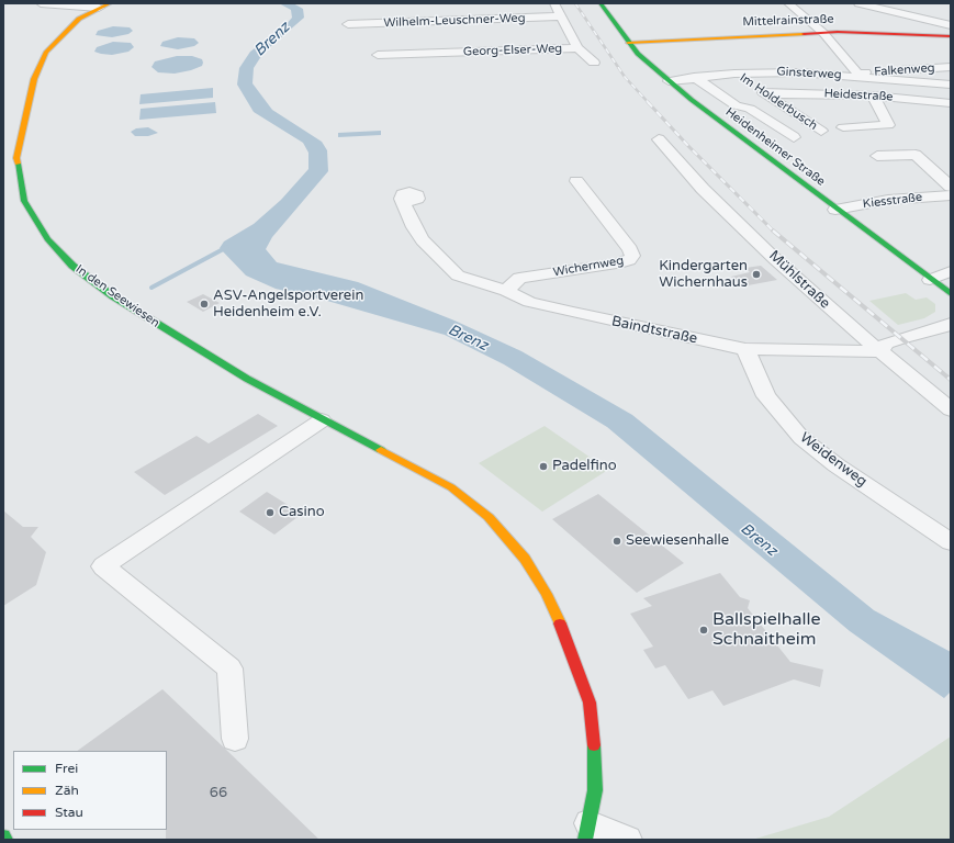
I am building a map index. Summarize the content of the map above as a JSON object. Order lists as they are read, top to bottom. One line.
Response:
{"streets":{"street":["Wilhelm-Leuschner-Weg","Mittelrainstraße","Georg-Elser-Weg","Falkenweg","Ginsterweg","Heidestraße","Im Holderbusch","Heidenheimer Straße","Kiesstraße","Wichernweg","Mühlstraße","In den Seewiesen","Baindtstraße","Weidenweg"]},"crossings":[["Mittelrainstraße","Heidenheimer Straße"],["Falkenweg","Ginsterweg"],["Ginsterweg","Im Holderbusch"],["Ginsterweg","Heidenheimer Straße"],["Heidestraße","Im Holderbusch"],["Heidenheimer Straße","Kiesstraße"],["Wichernweg","Baindtstraße"],["Mühlstraße","Baindtstraße"],["Baindtstraße","Weidenweg"]],"water":["Brenz"],"places":["Kindergarten Wichernhaus","ASV-Angelsportverein Heidenheim e.V.","Padelfino","Casino","Seewiesenhalle","Ballspielhalle Schnaitheim"],"house_numbers":["66"],"legend":["Frei","Zäh","Stau"]}
